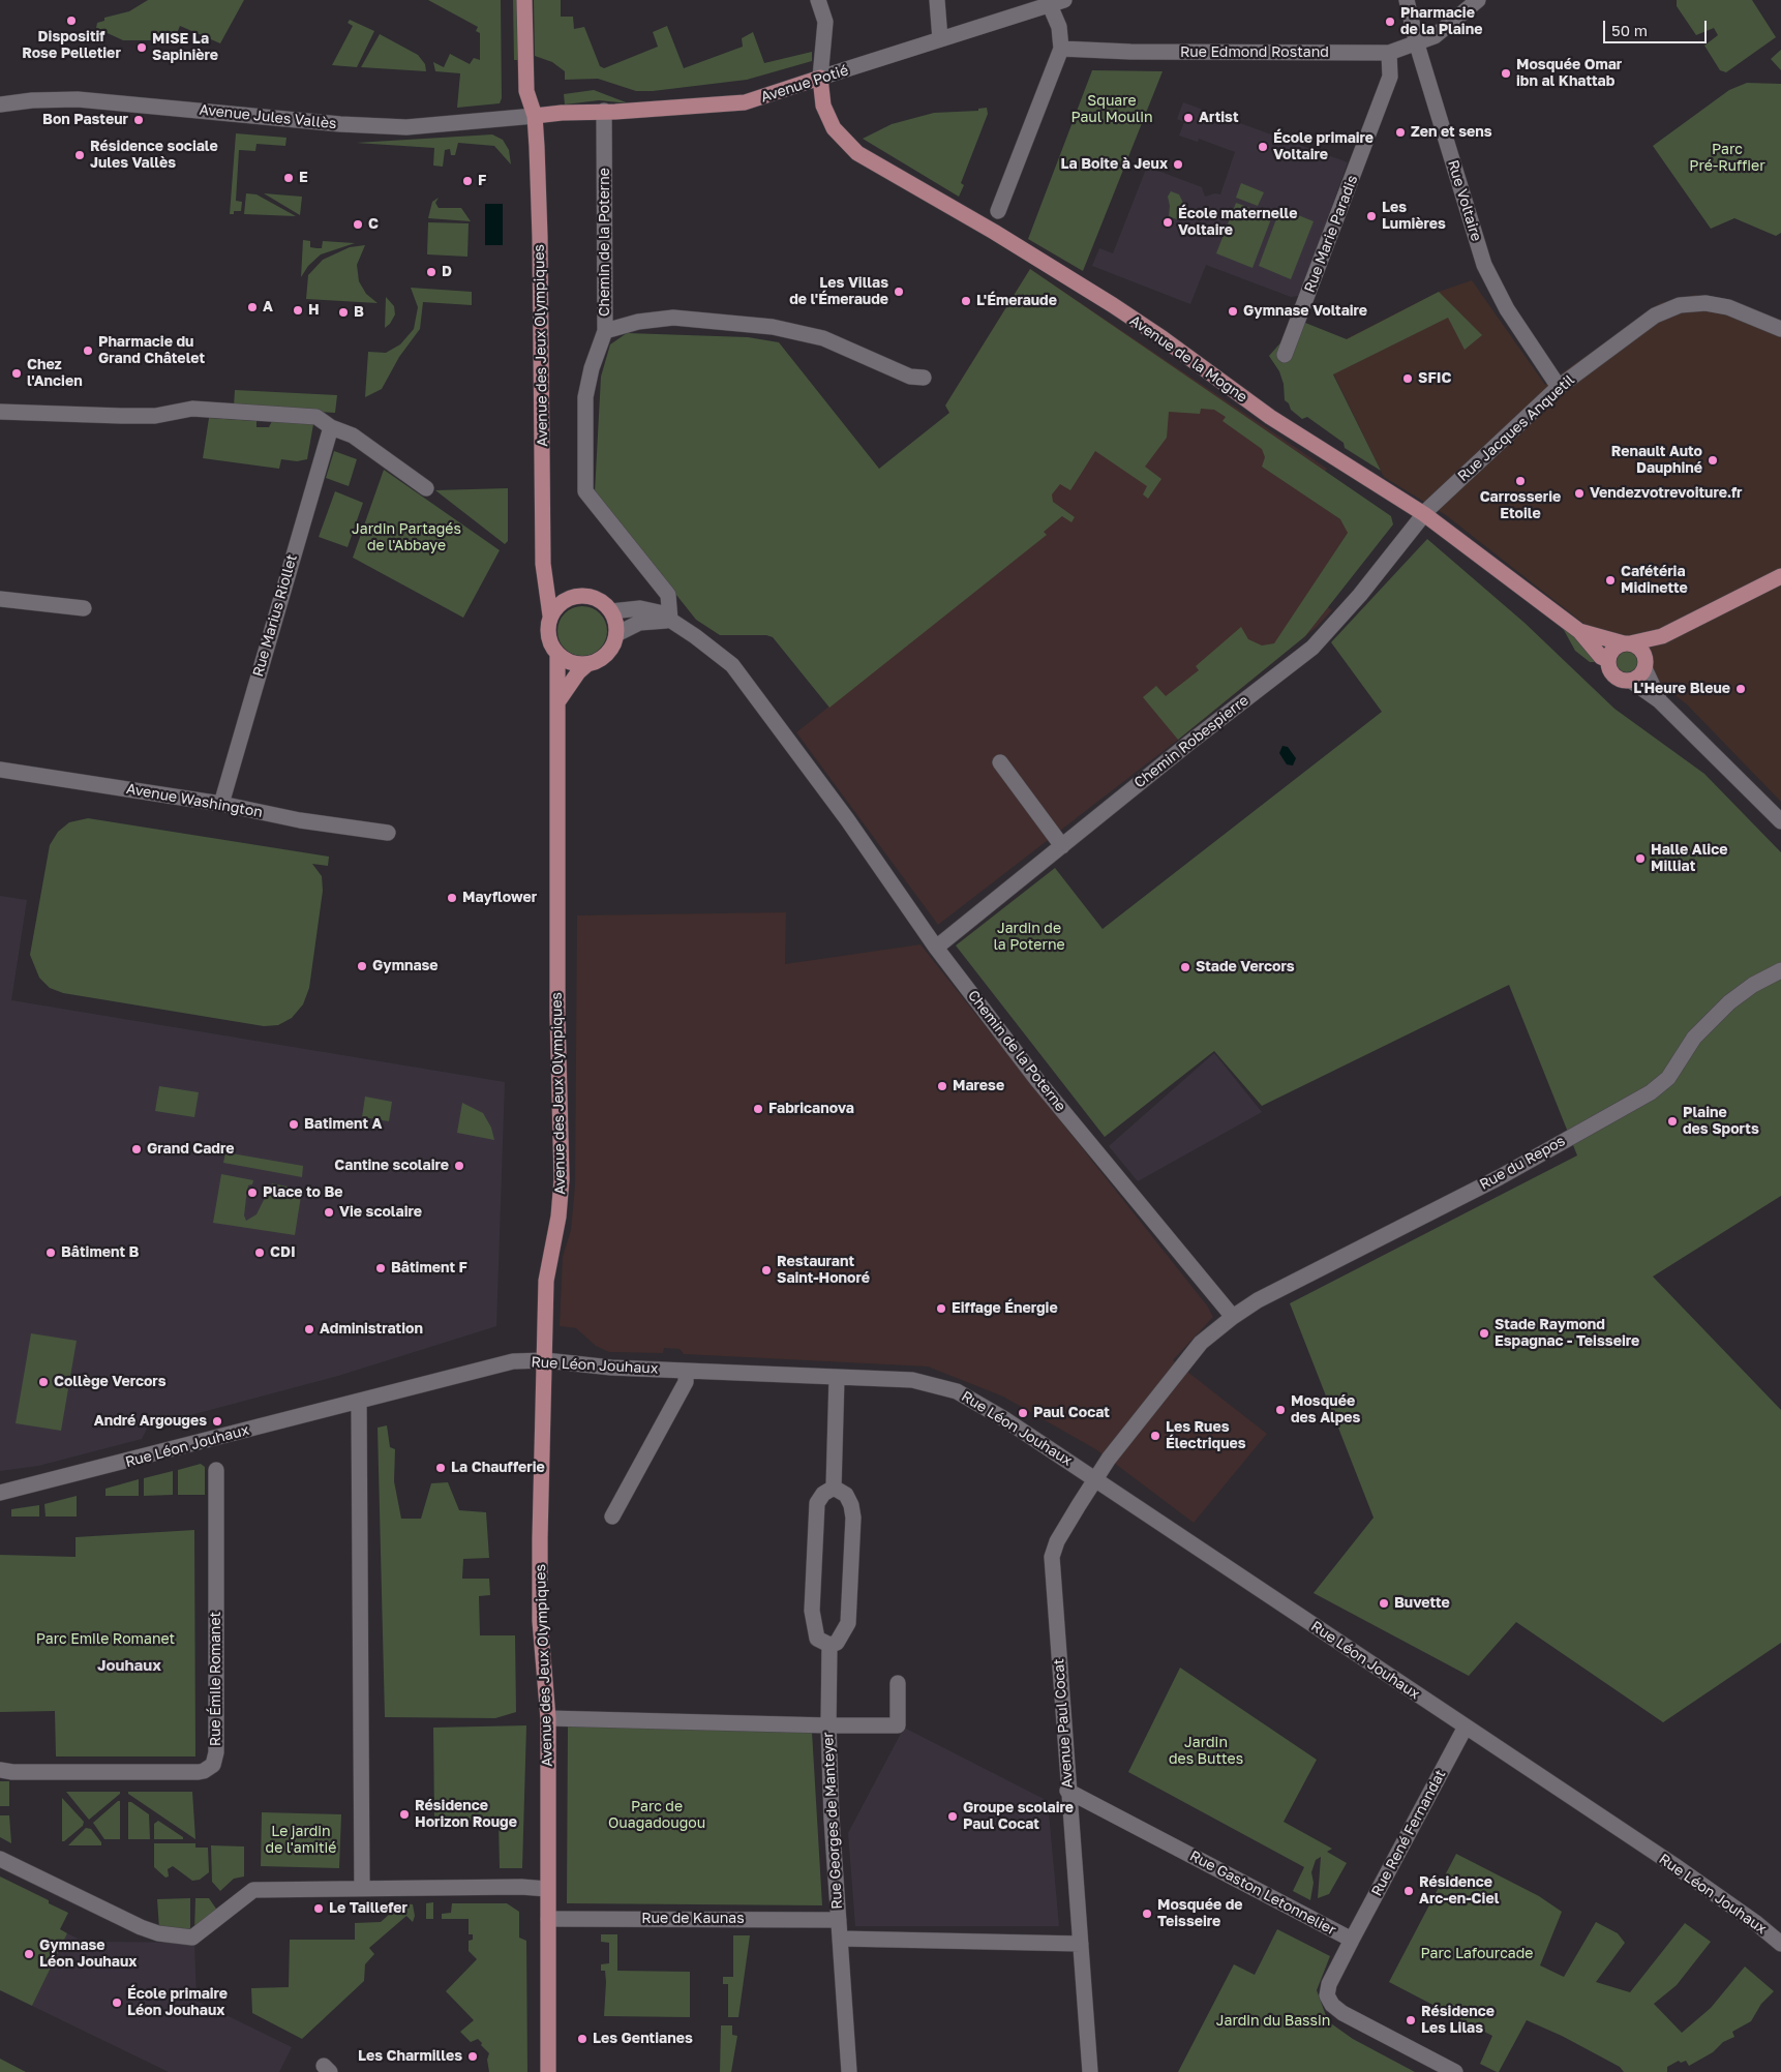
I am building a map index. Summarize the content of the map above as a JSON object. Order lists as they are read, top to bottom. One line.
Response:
{"streets":{"main road":["Avenue Potié","Avenue des Jeux Olympiques","Avenue de la Mogne"],"street":["Rue Edmond Rostand","Avenue Jules Vallès","Rue Voltaire","Rue Marie Paradis","Chemin de la Poterne","Rue Jacques Anquetil","Rue Marius Riollet","Chemin Robespierre","Avenue Washington","Rue du Repos","Rue Léon Jouhaux","Rue Émile Romanet","Avenue Paul Cocat","Rue Georges de Manteyer","Rue René Fernandat","Rue Gaston Letonnelier","Rue de Kaunas"]},"crossings":[["Rue Edmond Rostand","Rue Voltaire"],["Rue Edmond Rostand","Rue Marie Paradis"],["Avenue Potié","Avenue Jules Vallès"],["Avenue Potié","Chemin de la Poterne"],["Avenue Potié","Avenue des Jeux Olympiques"],["Avenue Potié","Avenue de la Mogne"],["Avenue Jules Vallès","Avenue des Jeux Olympiques"],["Rue Voltaire","Rue Jacques Anquetil"],["Chemin de la Poterne","Avenue des Jeux Olympiques"],["Chemin de la Poterne","Chemin Robespierre"],["Chemin de la Poterne","Rue du Repos"],["Avenue des Jeux Olympiques","Rue Léon Jouhaux"],["Avenue des Jeux Olympiques","Rue Georges de Manteyer"],["Avenue des Jeux Olympiques","Rue de Kaunas"],["Avenue de la Mogne","Rue Jacques Anquetil"],["Avenue de la Mogne","Chemin Robespierre"],["Rue Jacques Anquetil","Chemin Robespierre"],["Rue Marius Riollet","Avenue Washington"],["Rue Léon Jouhaux","Avenue Paul Cocat"],["Rue Léon Jouhaux","Rue René Fernandat"],["Avenue Paul Cocat","Rue Gaston Letonnelier"],["Rue Georges de Manteyer","Rue de Kaunas"],["Rue René Fernandat","Rue Gaston Letonnelier"]],"districts":["Jouhaux"],"parks":["Square Paul Moulin","Parc Pré-Ruffier","Jardin Partagés de l'Abbaye","Jardin de la Poterne","Parc Emile Romanet","Jardin des Buttes","Parc de Ouagadougou","Le jardin de l'amitié","Parc Lafourcade","Jardin du Bassin"],"places":["Dispositif Rose Pelletier","Pharmacie de la Plaine","MISE La Sapinière","Mosquée Omar ibn al Khattab","Artist","Bon Pasteur","Zen et sens","École primaire Voltaire","Résidence sociale Jules Vallès","La Boite à Jeux","E","F","Les Lumières","École maternelle Voltaire","C","D","Les Villas de l'Émeraude","L'Émeraude","A","H","Gymnase Voltaire","B","Pharmacie du Grand Châtelet","Chez l'Ancien","SFIC","Renault Auto Dauphiné","Carrosserie Etoile","Vendezvotrevoiture.fr","Cafétéria Midinette","L'Heure Bleue","Halle Alice Milliat","Mayflower","Gymnase","Stade Vercors","Marese","Fabricanova","Plaine des Sports","Batiment A","Grand Cadre","Cantine scolaire","Place to Be","Vie scolaire","Bâtiment B","CDI","Bâtiment F","Restaurant Saint-Honoré","Eiffage Énergie","Administration","Stade Raymond Espagnac - Teisseire","Collège Vercors","Mosquée des Alpes","Paul Cocat","André Argouges","Les Rues Électriques","La Chaufferie","Buvette","Résidence Horizon Rouge","Groupe scolaire Paul Cocat","Résidence Arc-en-Ciel","Le Taillefer","Mosquée de Teisseire","Gymnase Léon Jouhaux","École primaire Léon Jouhaux","Résidence Les Lilas","Les Gentianes","Les Charmilles"],"scale_bar":"50 m"}
